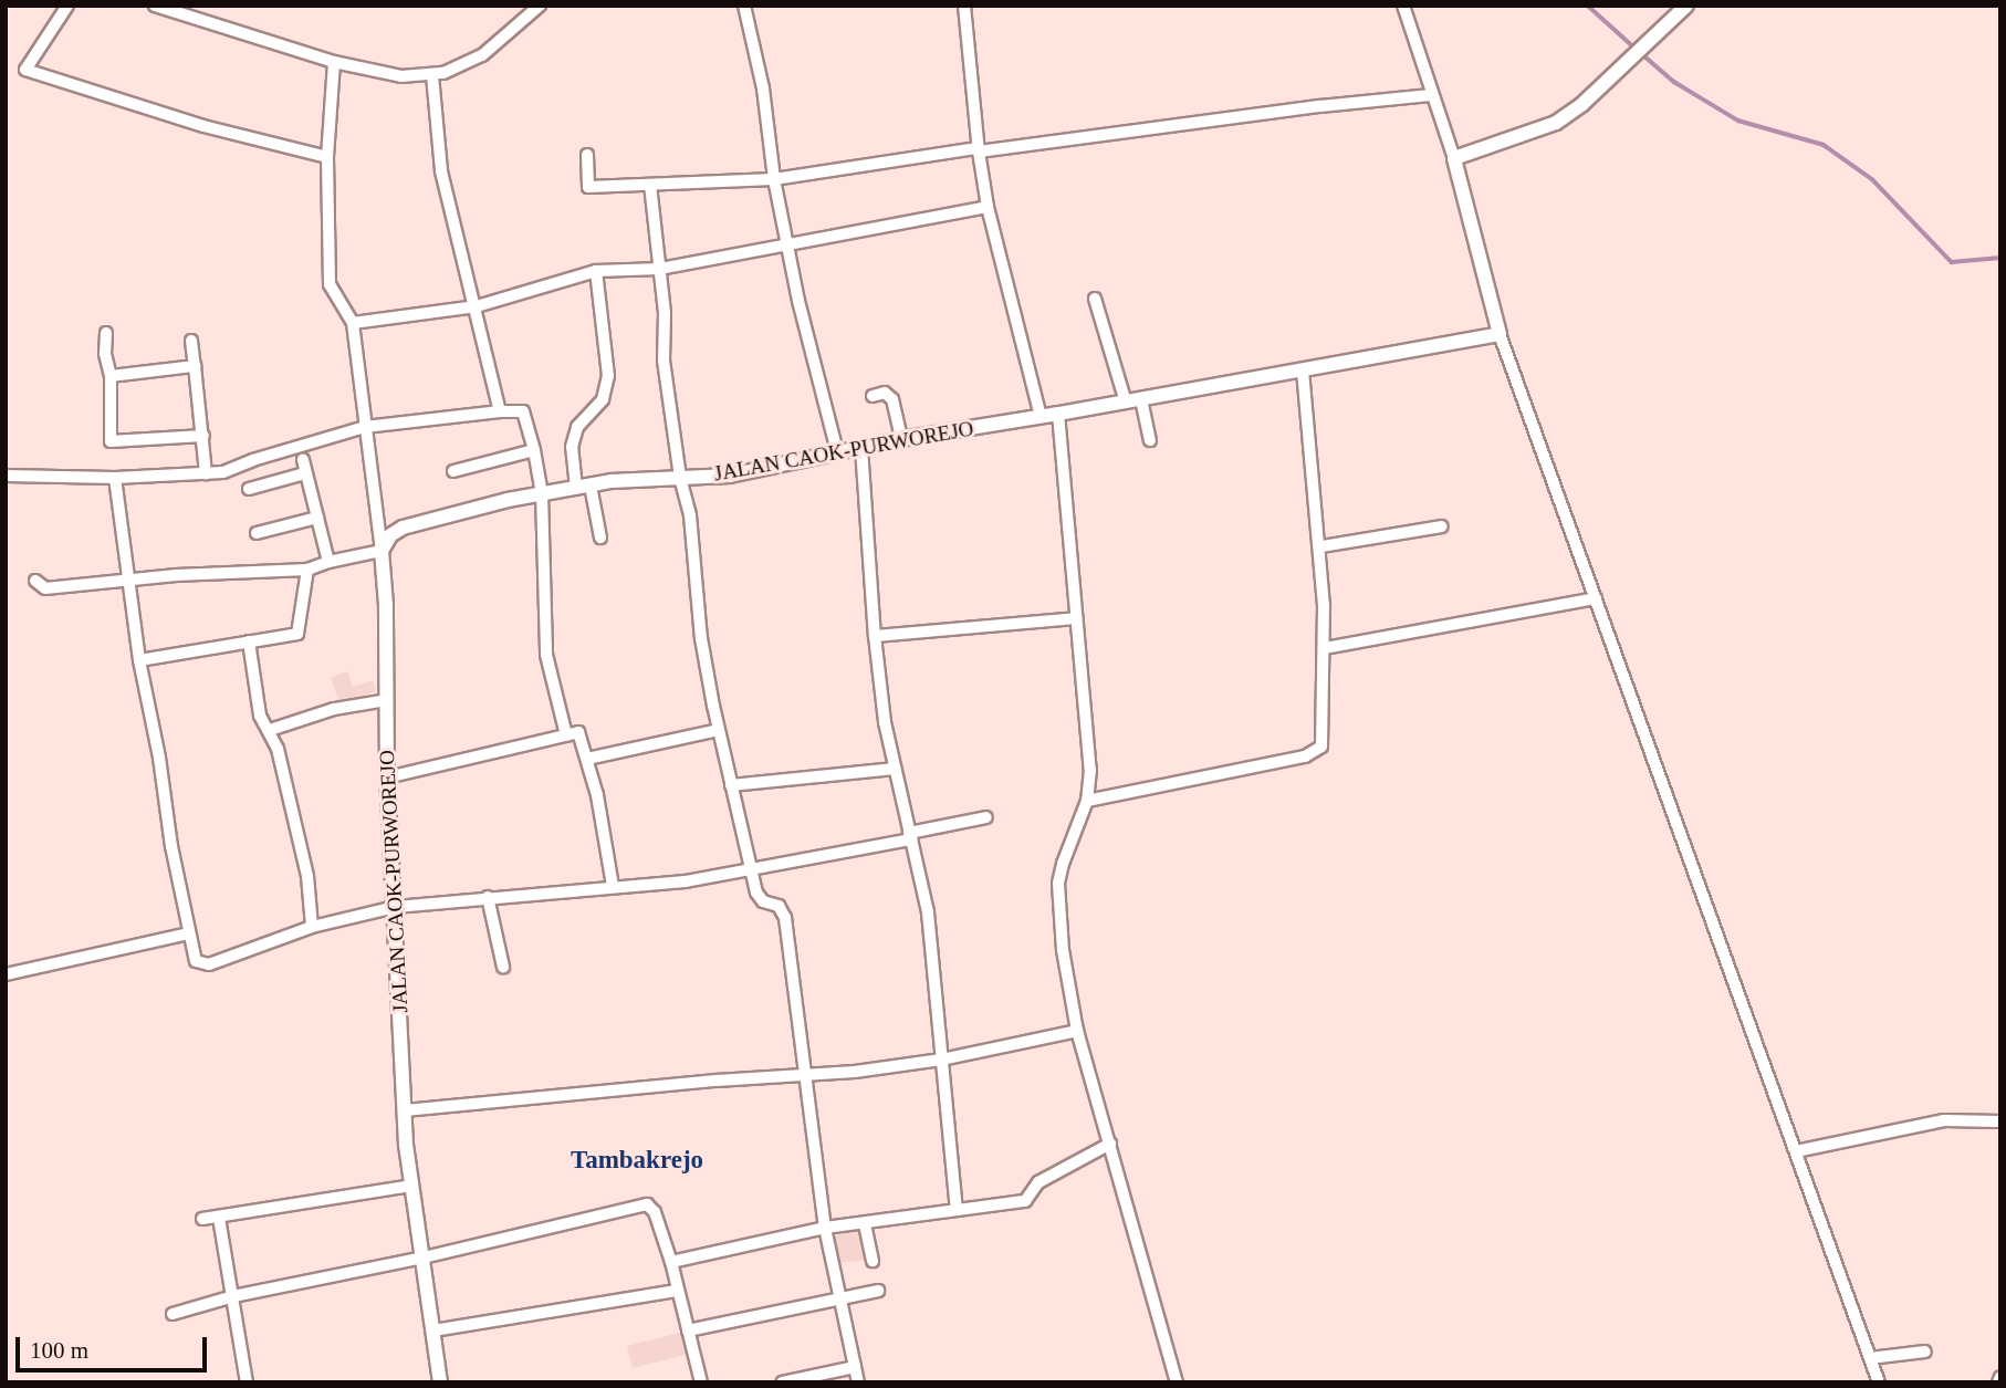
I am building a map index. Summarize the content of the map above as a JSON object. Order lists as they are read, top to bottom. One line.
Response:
{"streets":{"street":["JALAN CAOK-PURWOREJO"]},"districts":["Tambakrejo"],"scale_bar":"100 m"}
